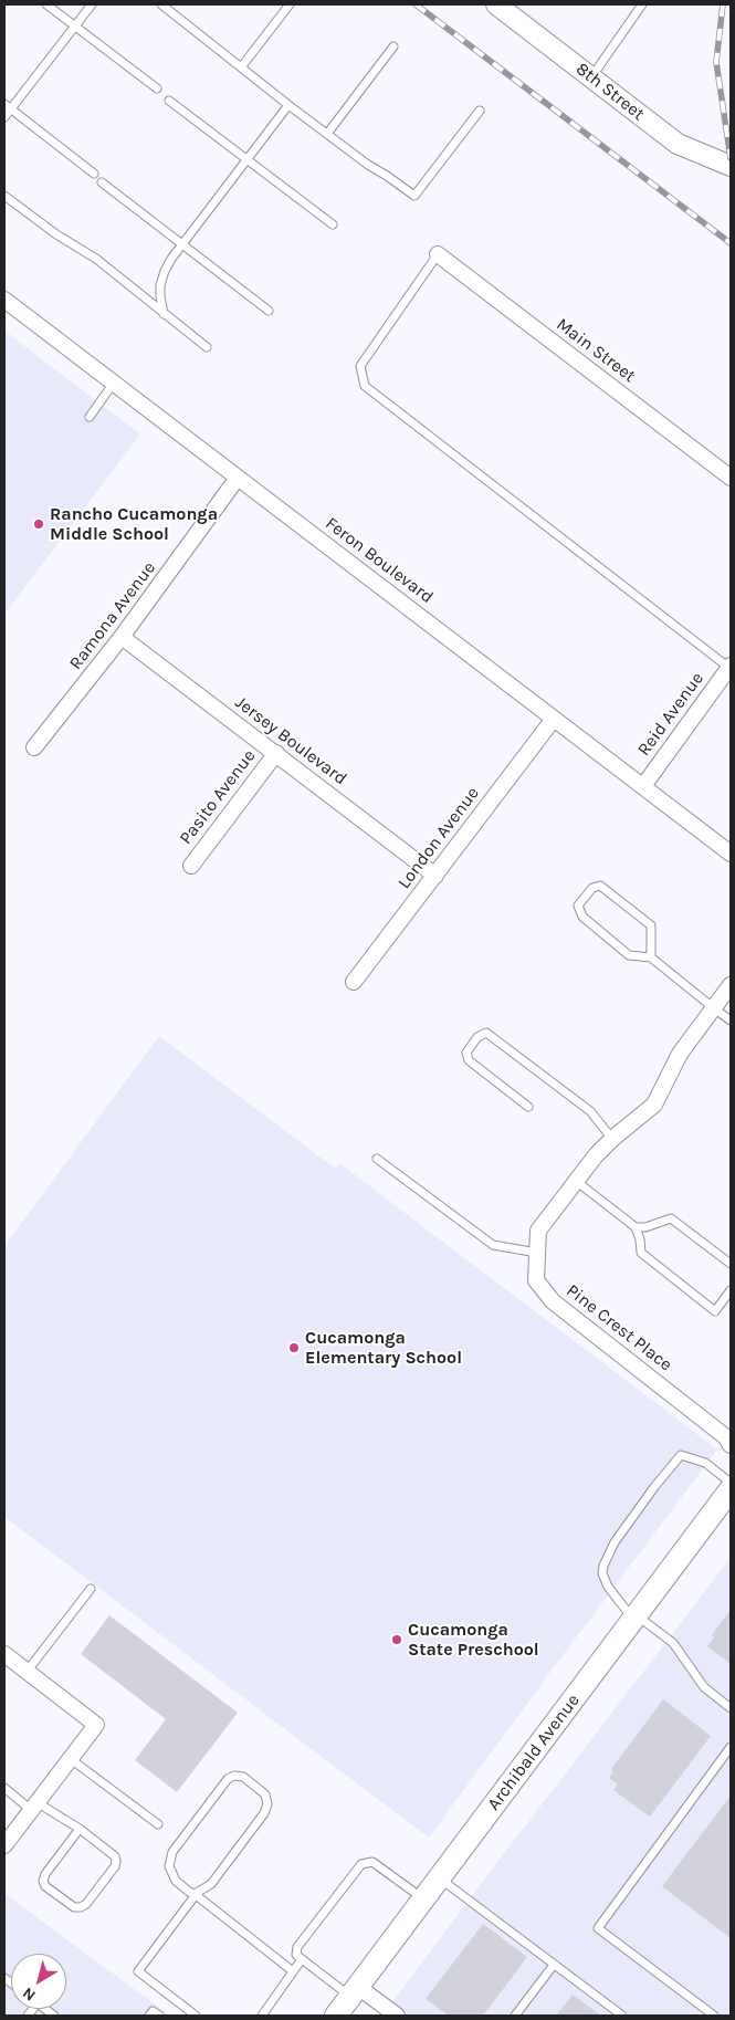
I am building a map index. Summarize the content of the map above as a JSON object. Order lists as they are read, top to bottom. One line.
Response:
{"streets":{"main road":["Archibald Avenue"],"street":["8th Street","Main Street","Feron Boulevard","Ramona Avenue","Reid Avenue","Jersey Boulevard","Pasito Avenue","London Avenue","Pine Crest Place"]},"crossings":[["Feron Boulevard","Ramona Avenue"],["Feron Boulevard","Reid Avenue"],["Feron Boulevard","London Avenue"],["Ramona Avenue","Jersey Boulevard"],["Jersey Boulevard","Pasito Avenue"],["Jersey Boulevard","London Avenue"]],"places":["Rancho Cucamonga Middle School","Cucamonga Elementary School","Cucamonga State Preschool"],"north":"bottom left"}
